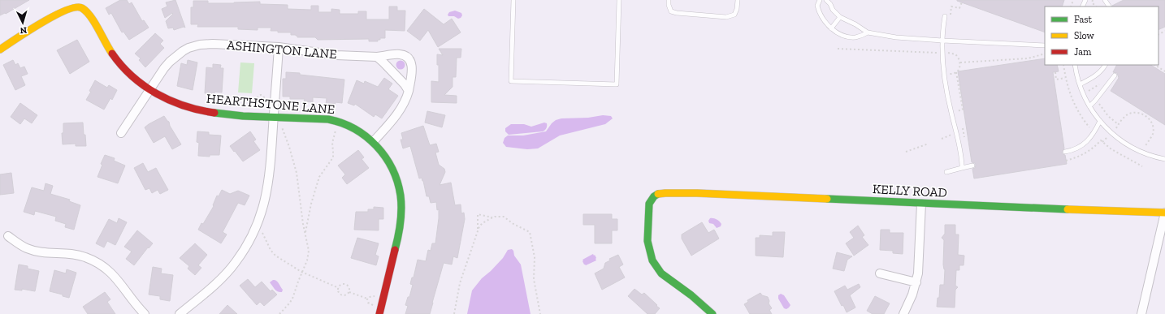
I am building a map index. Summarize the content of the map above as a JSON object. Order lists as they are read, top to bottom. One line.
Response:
{"streets":{"street":["ASHINGTON LANE","HEARTHSTONE LANE","KELLY ROAD"]},"crossings":[["ASHINGTON LANE","HEARTHSTONE LANE"]],"legend":["Fast","Slow","Jam"],"north":"bottom"}
